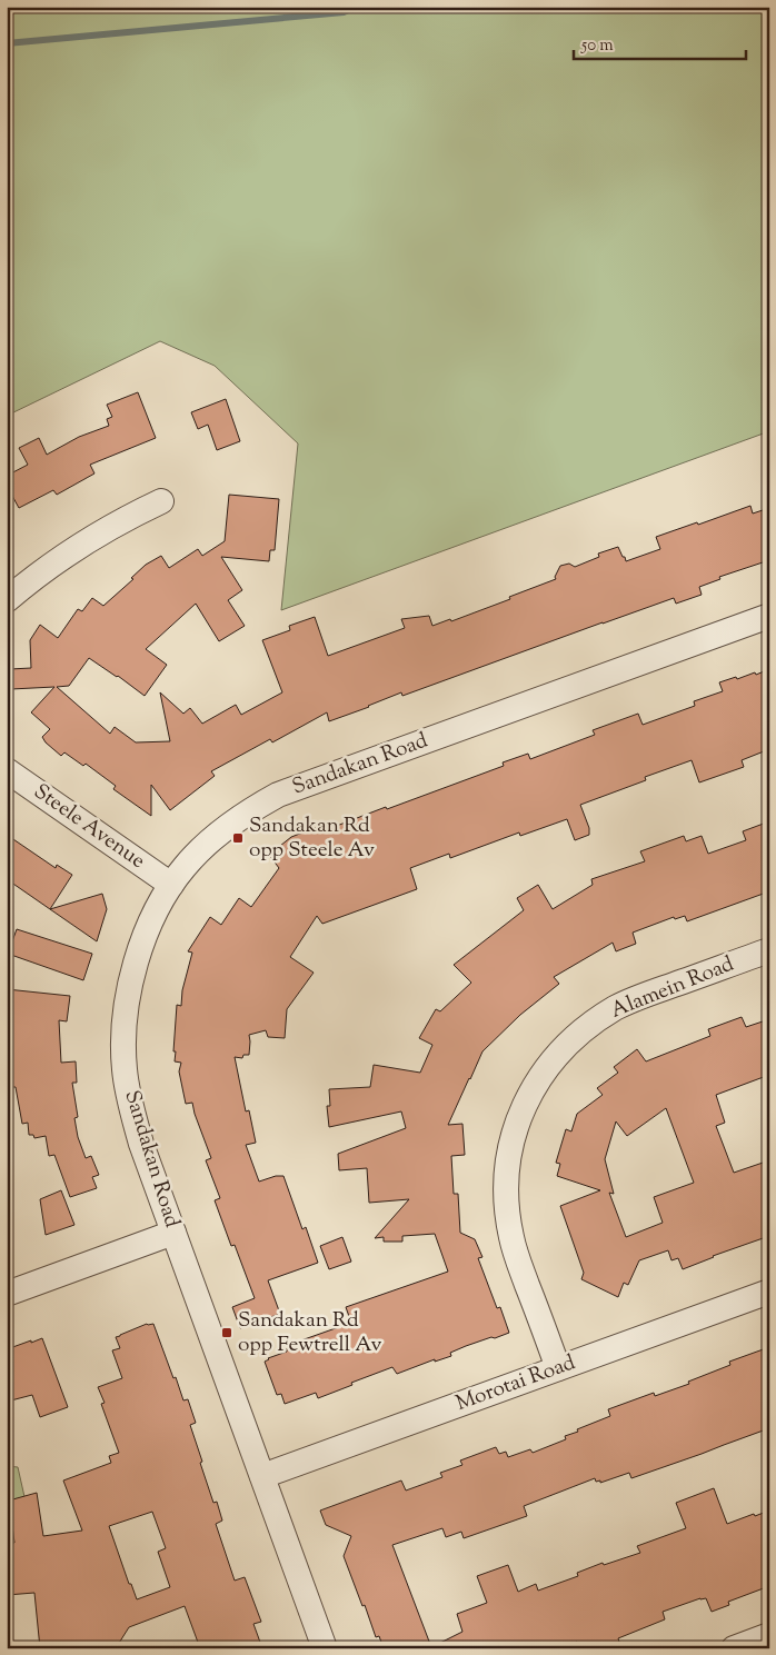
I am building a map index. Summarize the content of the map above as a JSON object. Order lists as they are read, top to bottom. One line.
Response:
{"streets":{"street":["Sandakan Road","Steele Avenue","Alamein Road","Morotai Road"]},"crossings":[["Sandakan Road","Steele Avenue"],["Sandakan Road","Morotai Road"],["Alamein Road","Morotai Road"]],"places":{"transit":["Sandakan Rd opp Steele Av","Sandakan Rd opp Fewtrell Av"]},"scale_bar":"50 m"}
